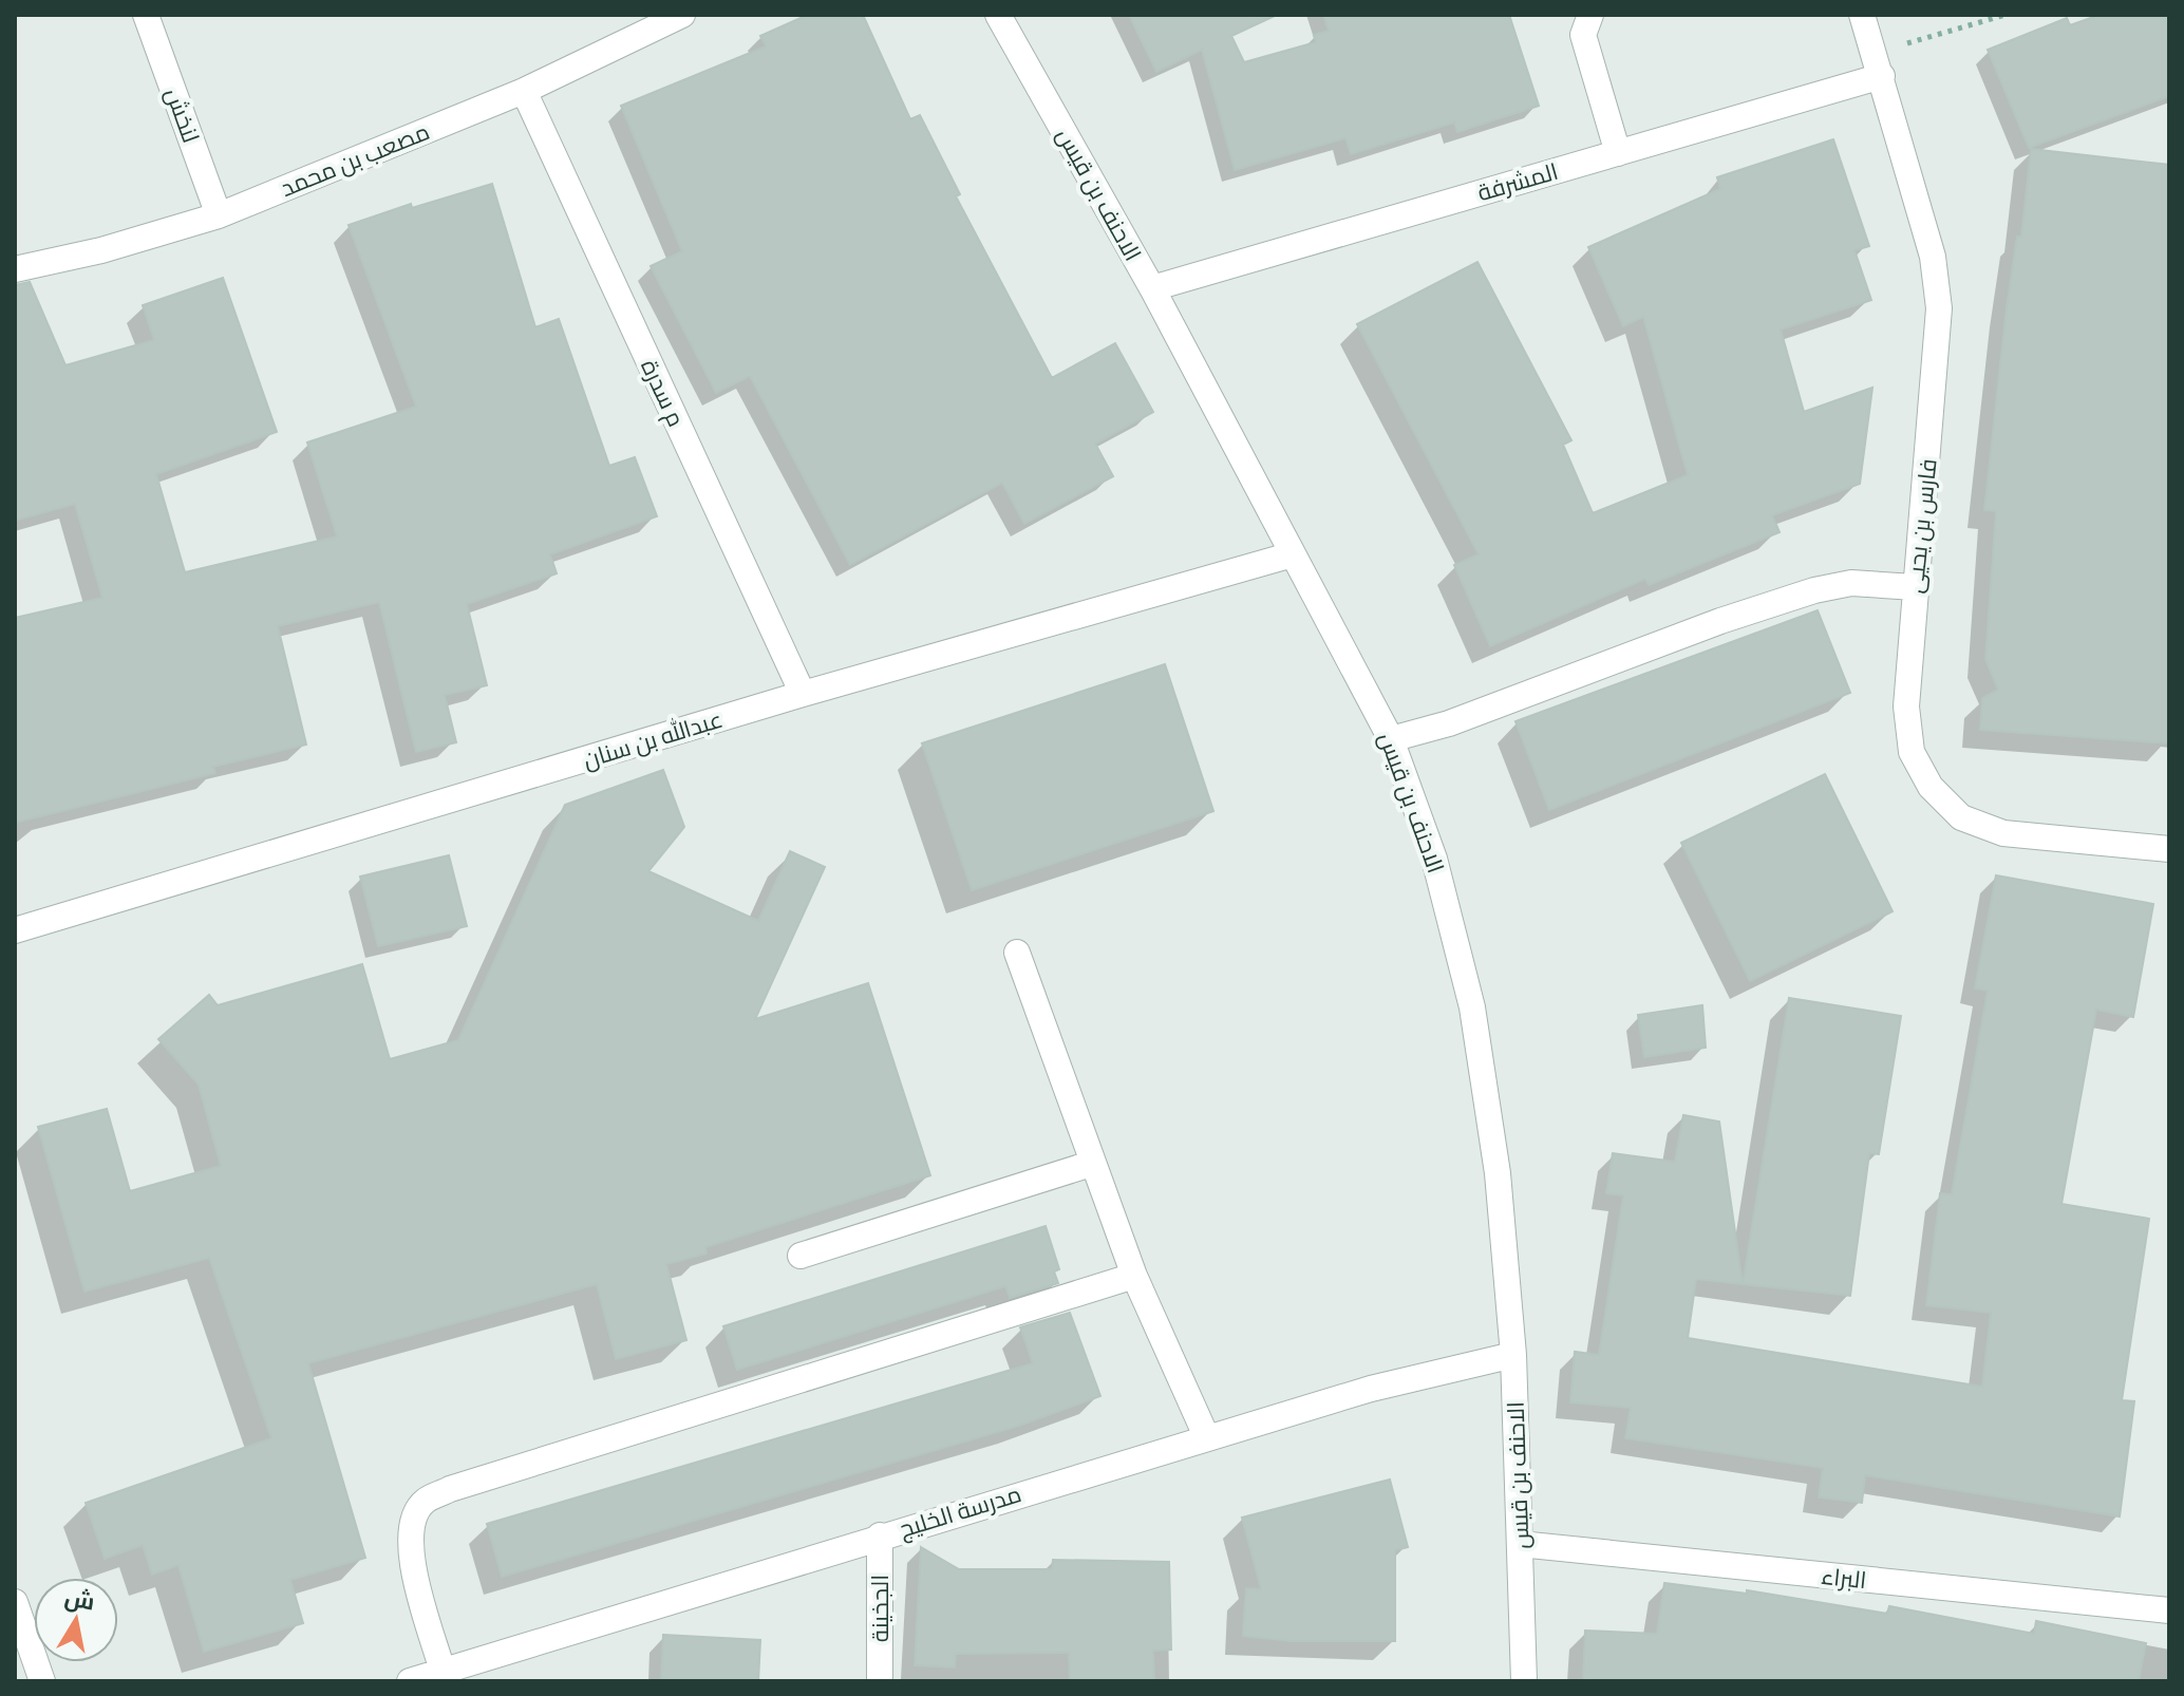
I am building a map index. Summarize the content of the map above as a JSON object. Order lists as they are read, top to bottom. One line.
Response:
{"streets":{"street":["لنخش","مصعب بن محمد","المشرفة","الاحنف بن قيس","م سدرة","فارس بن يحيى","عبدالله بن سنان","مدرسة الخليج","البراء","الجخينة"]},"crossings":[["لنخش","مصعب بن محمد"],["مصعب بن محمد","م سدرة"],["المشرفة","الاحنف بن قيس"],["المشرفة","فارس بن يحيى"],["الاحنف بن قيس","عبدالله بن سنان"],["الاحنف بن قيس","مدرسة الخليج"],["الاحنف بن قيس","البراء"],["م سدرة","عبدالله بن سنان"],["مدرسة الخليج","الجخينة"]],"north":"top"}
